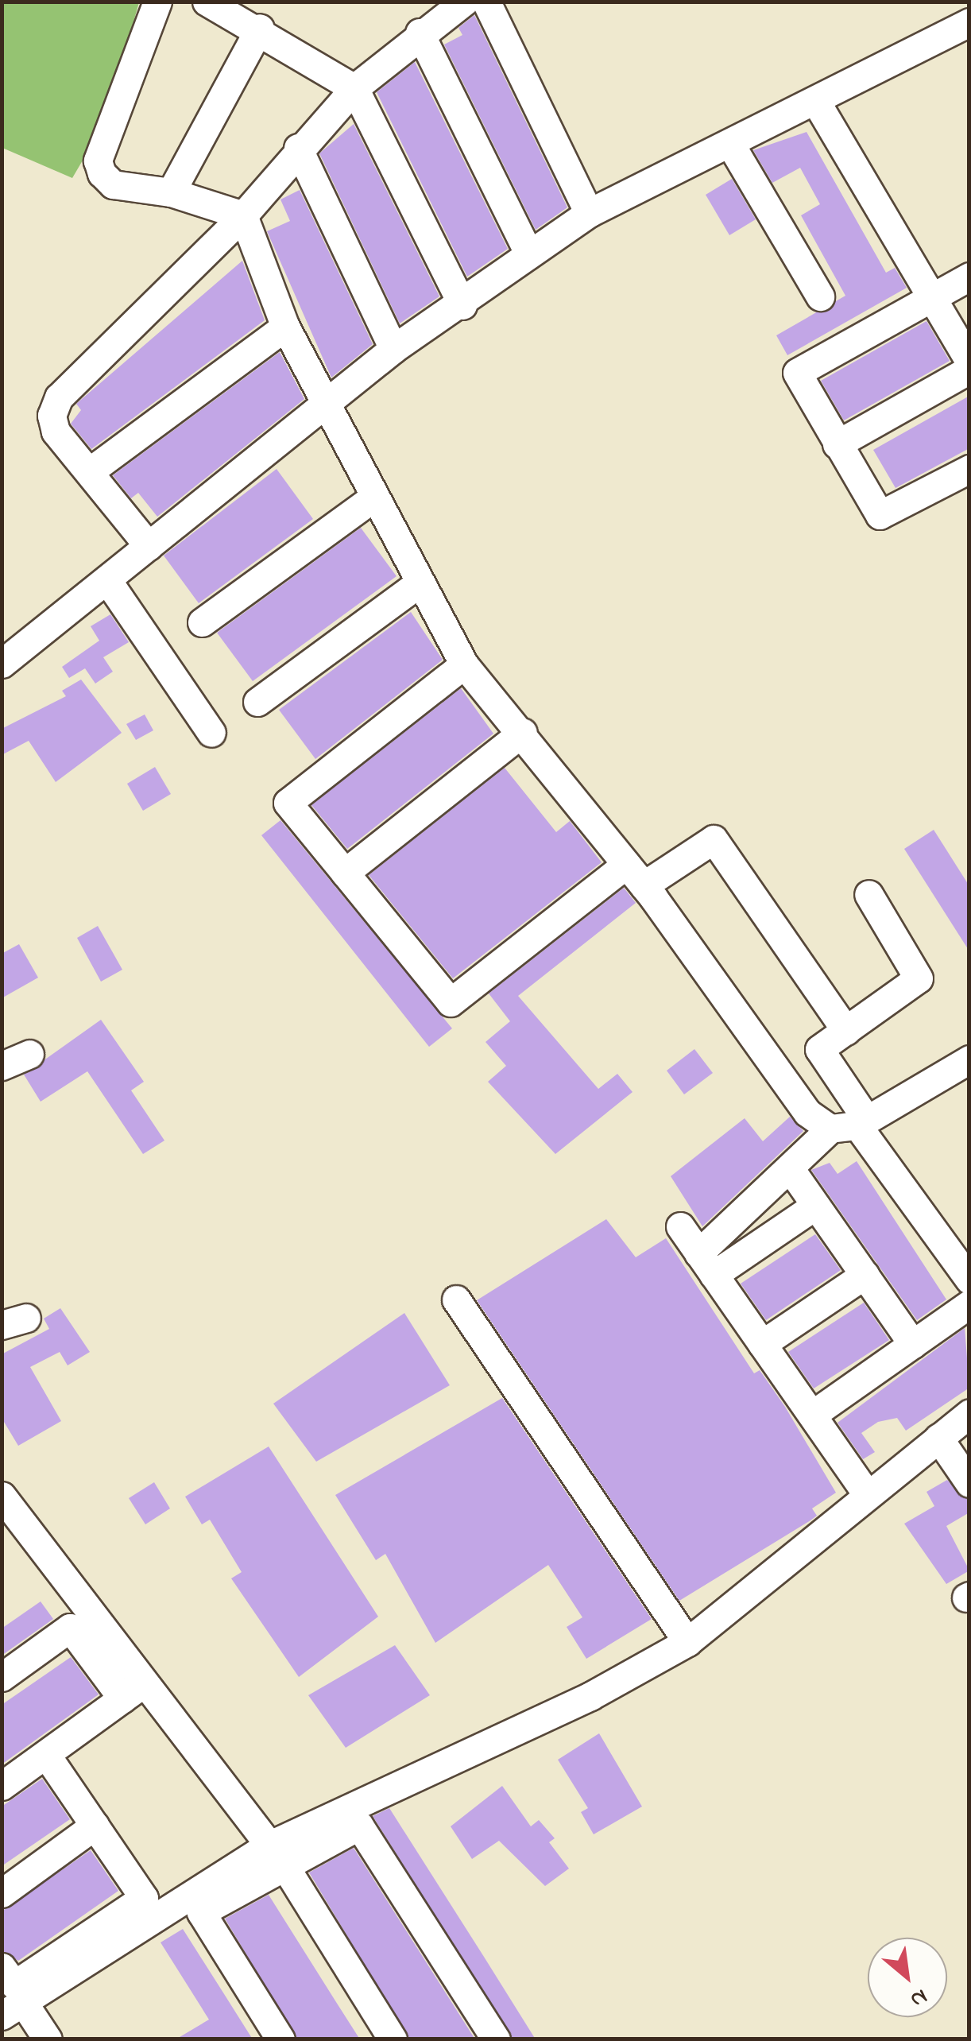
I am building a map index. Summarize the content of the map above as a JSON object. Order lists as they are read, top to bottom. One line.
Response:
{"north":"bottom right"}
